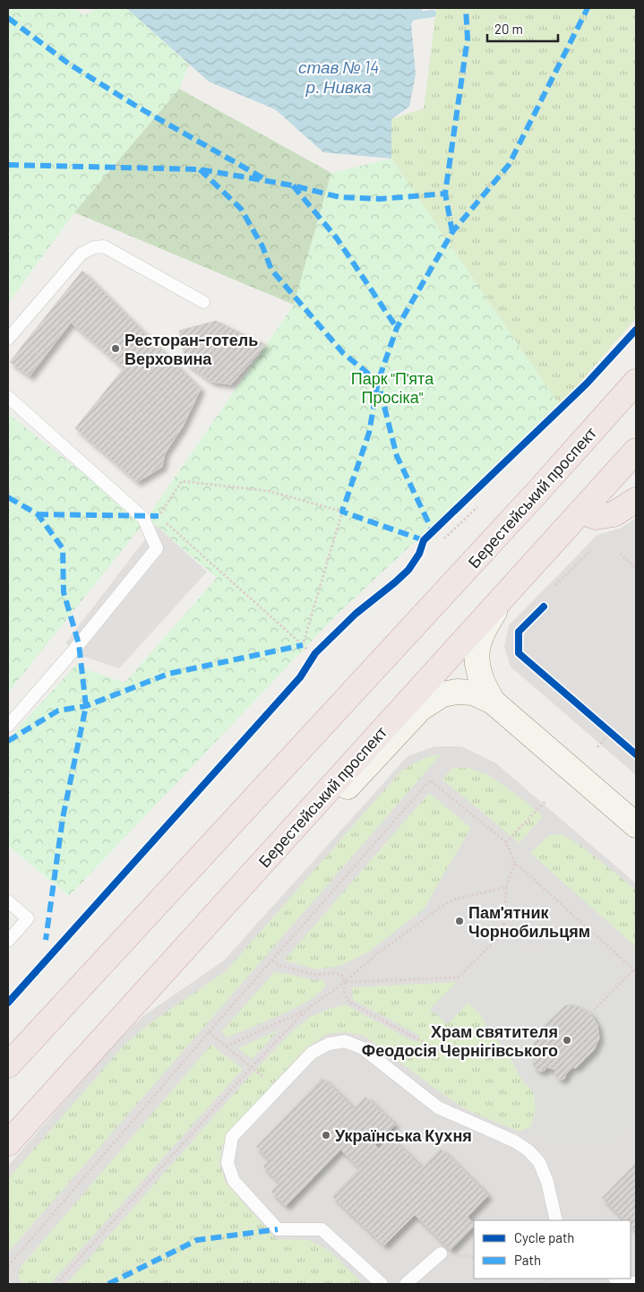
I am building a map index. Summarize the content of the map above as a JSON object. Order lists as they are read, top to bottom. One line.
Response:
{"streets":{"highway":["Берестейський проспект"]},"water":["став № 14 р. Нивка"],"parks":["Парк \"П'ята Просіка\""],"places":["Ресторан-готель Верховина","Пам'ятник Чорнобильцям","Храм святителя Феодосія Чернігівського","Українська Кухня"],"legend":["Cycle path","Path"],"scale_bar":"20 m"}
